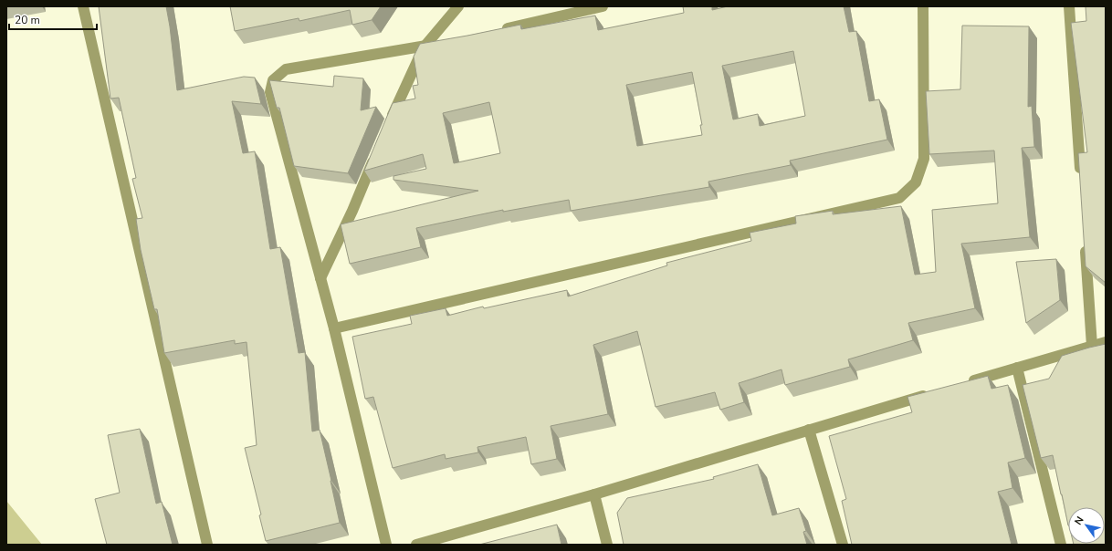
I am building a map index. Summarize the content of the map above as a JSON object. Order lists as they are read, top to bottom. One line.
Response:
{"scale_bar":"20 m","north":"top left"}
